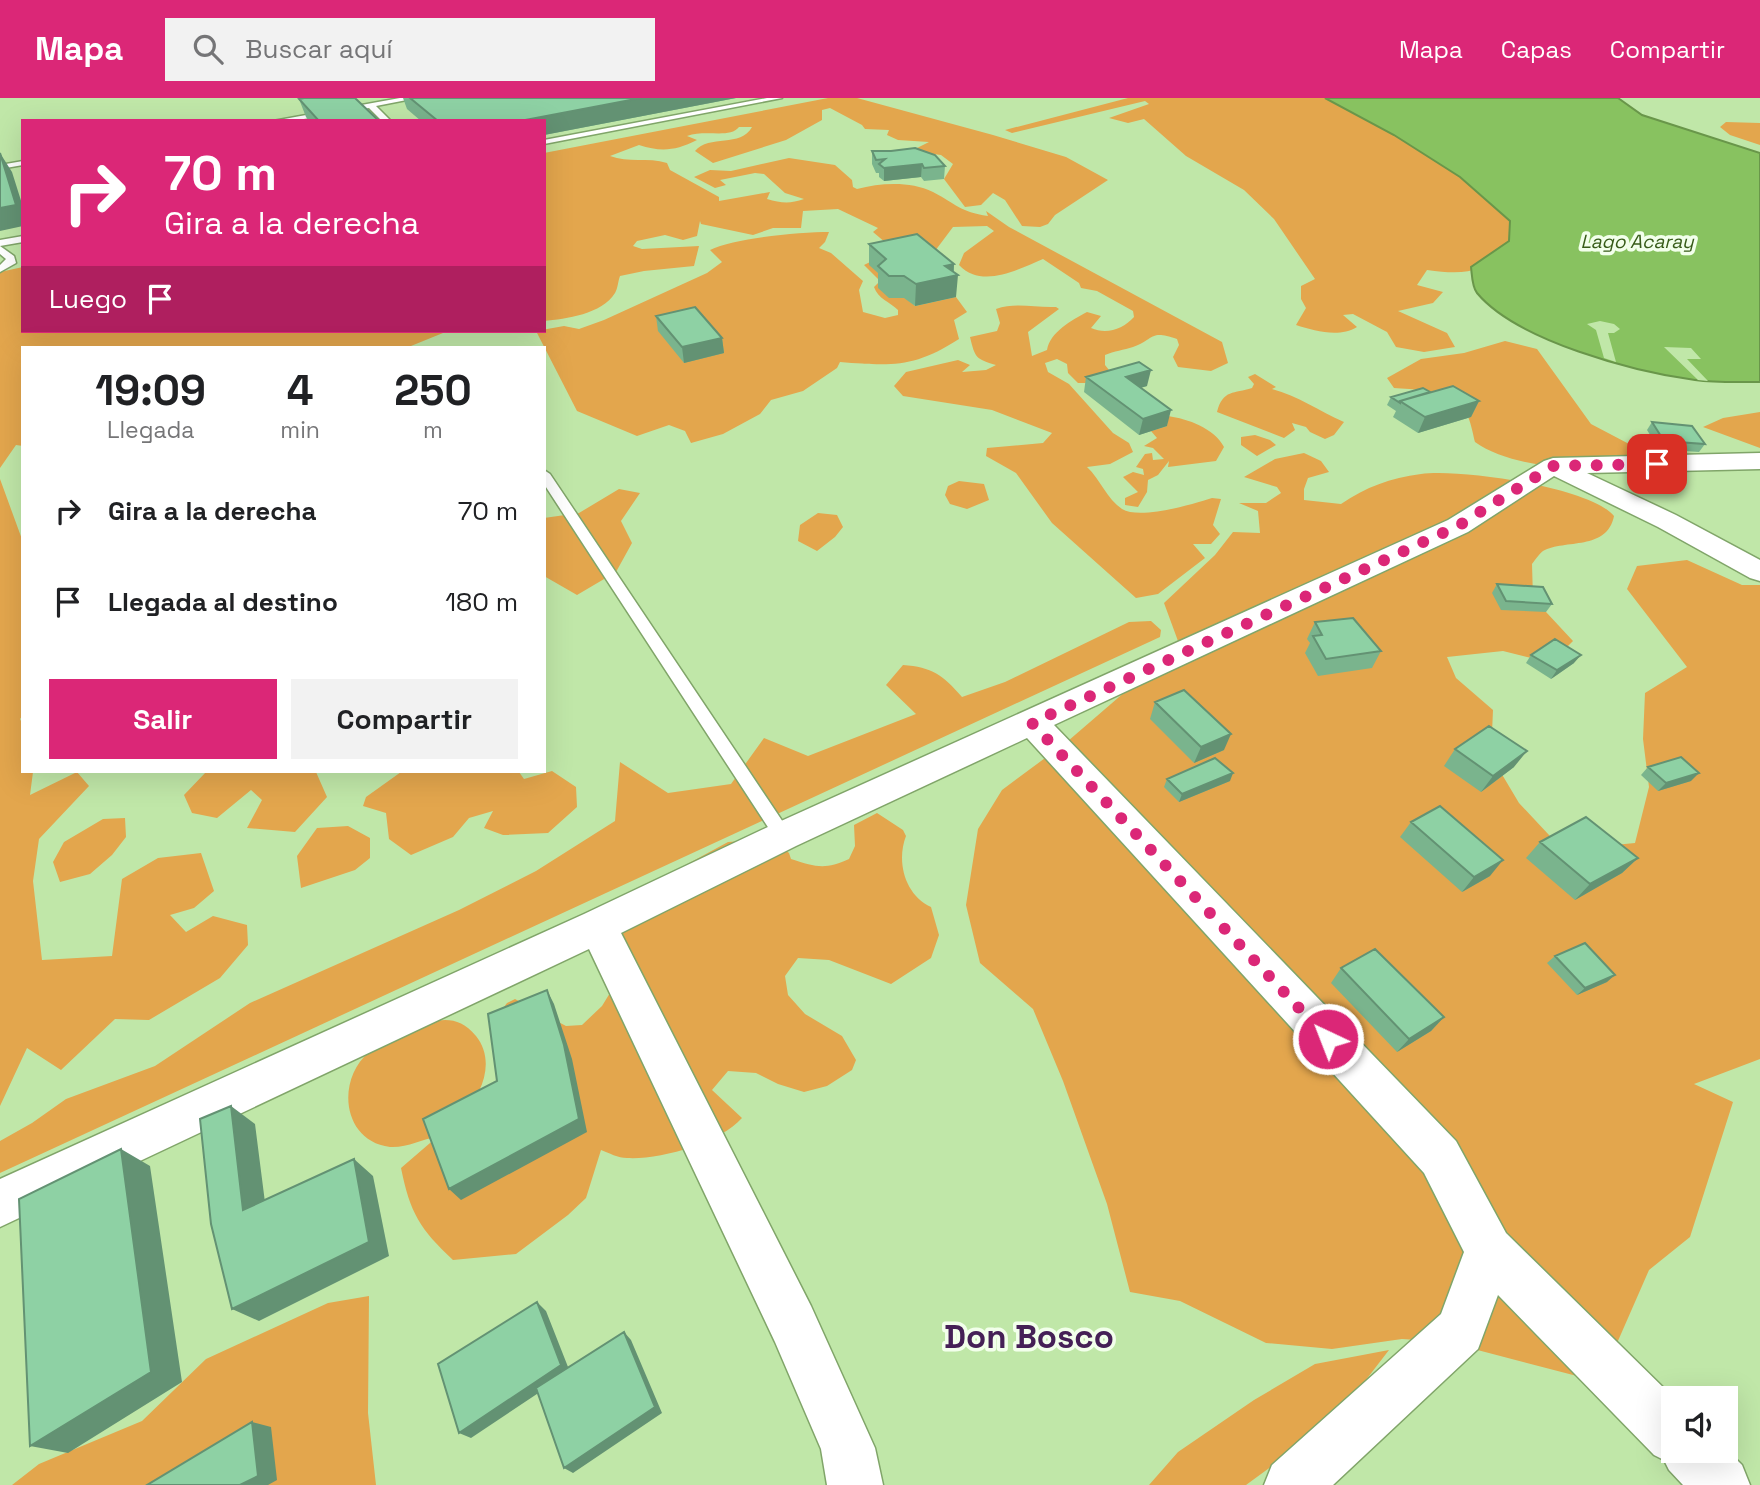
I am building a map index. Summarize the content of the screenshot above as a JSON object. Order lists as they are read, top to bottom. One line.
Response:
{"districts":["Don Bosco"],"water":["Lago Acaray"],"page":{"header":"Mapa","search":"Buscar aquí","nav":["Mapa","Capas","Compartir"],"turn":["70 m","Gira a la derecha"],"then":"Luego","eta":["19:09","Llegada","4","min","250","m"],"list":[{"name":"Gira a la derecha","value":"70 m"},{"name":"Llegada al destino","value":"180 m"}],"buttons":["Salir","Compartir"]}}
